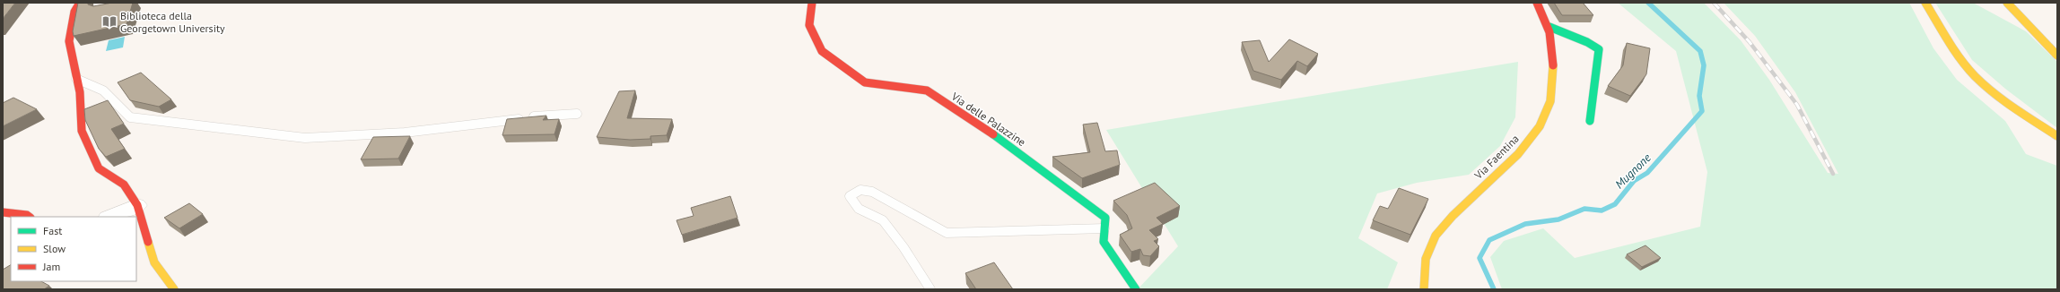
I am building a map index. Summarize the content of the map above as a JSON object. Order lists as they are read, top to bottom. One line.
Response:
{"streets":{"street":["Via delle Palazzine","Via Faentina"]},"water":["Mugnone"],"places":{"library":["Biblioteca della Georgetown University"]},"legend":["Fast","Slow","Jam"]}
